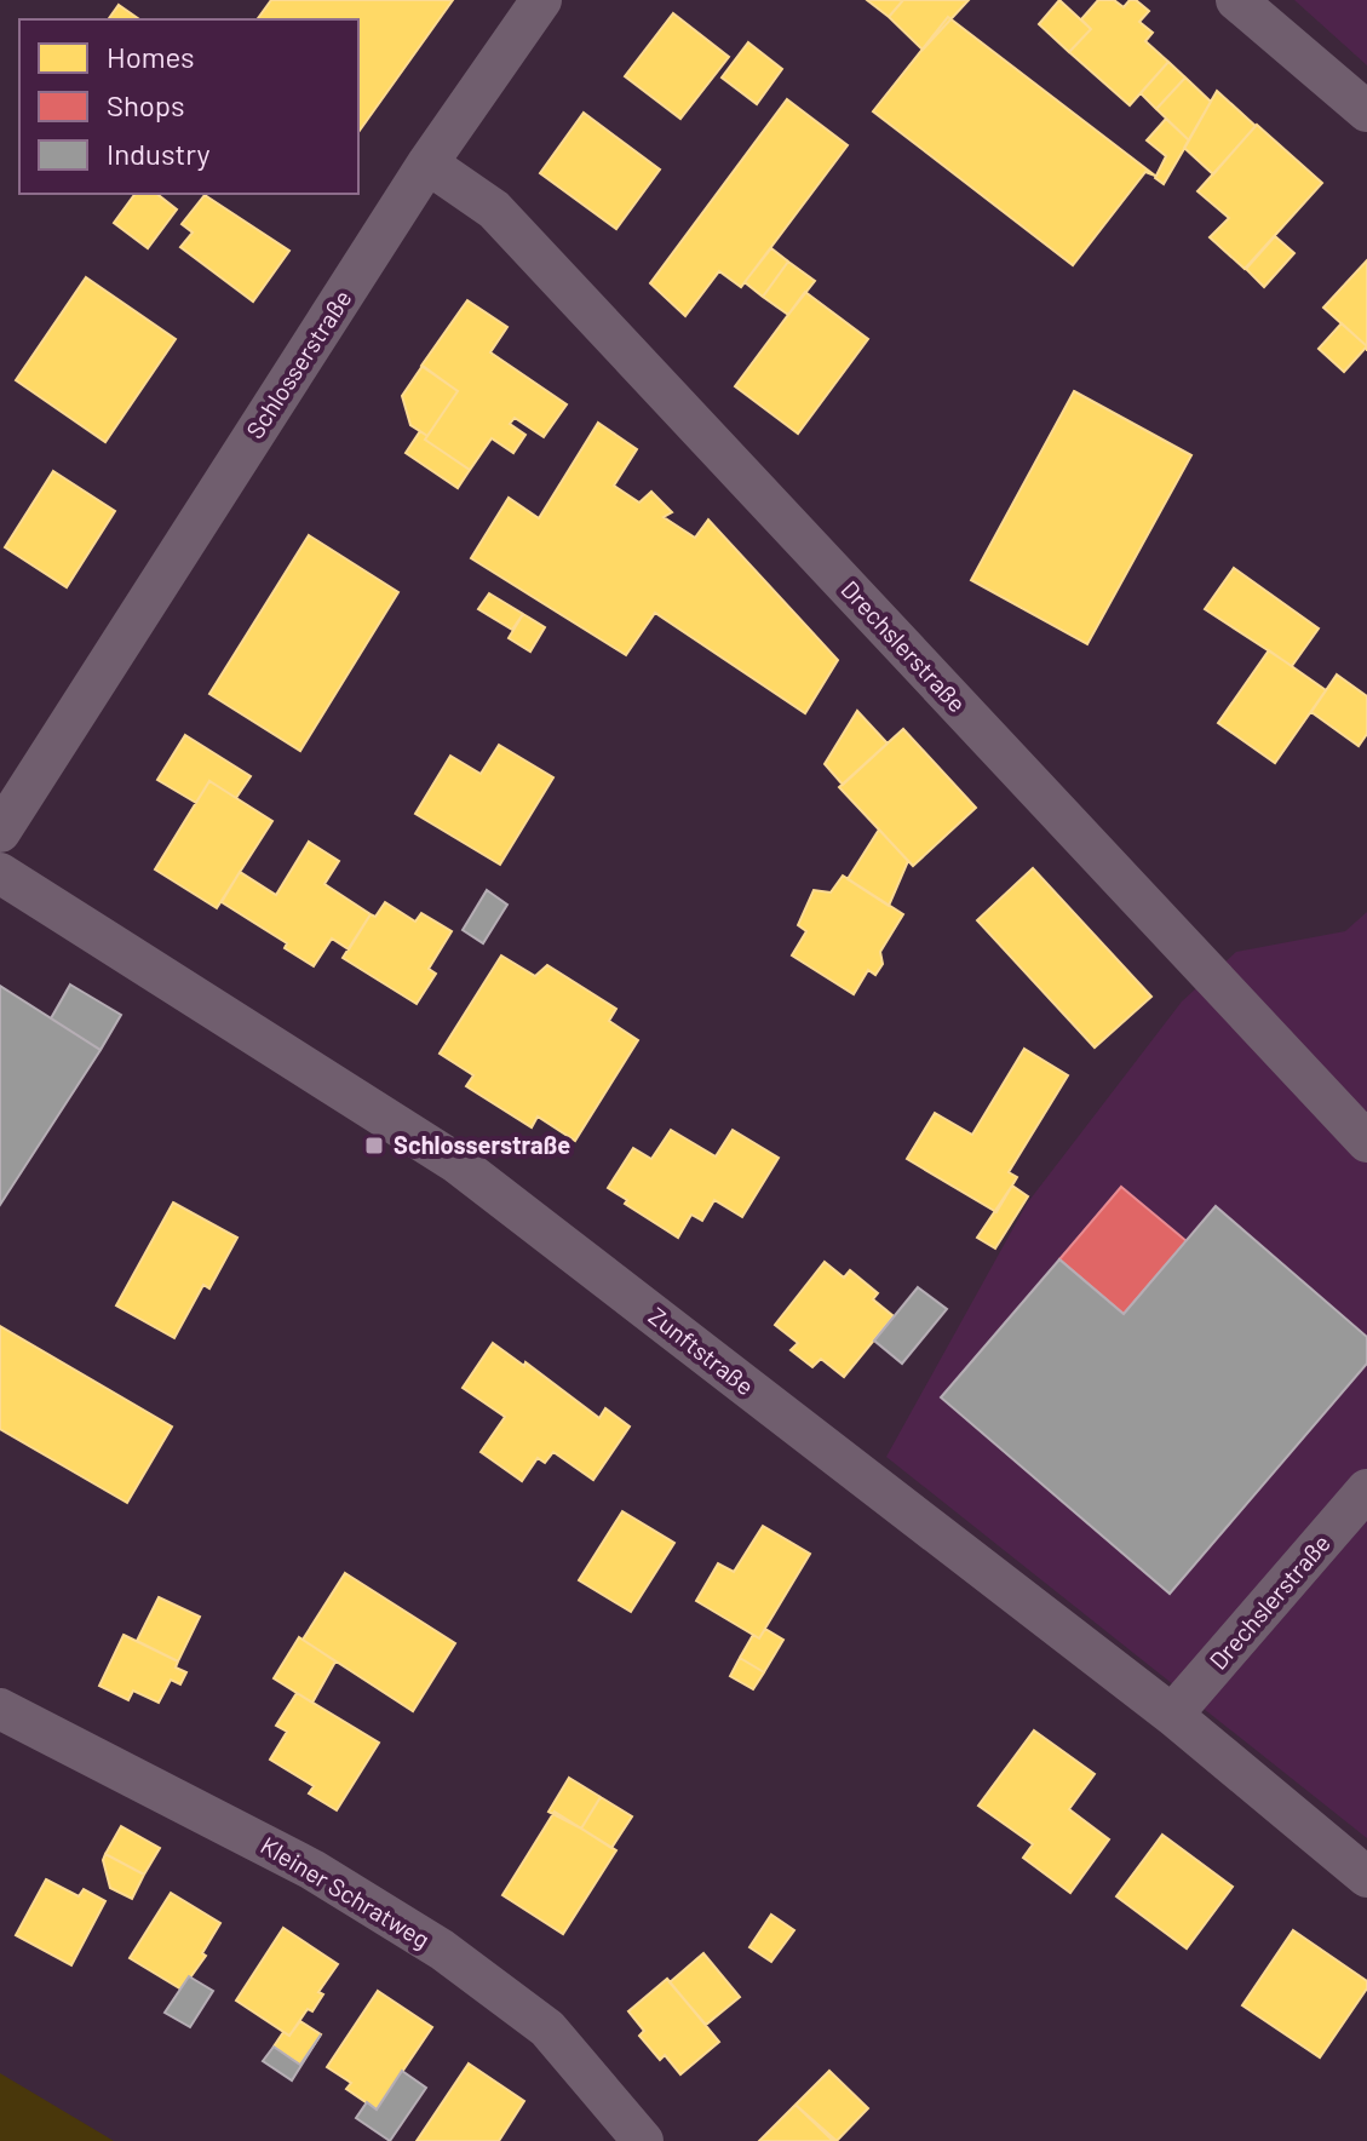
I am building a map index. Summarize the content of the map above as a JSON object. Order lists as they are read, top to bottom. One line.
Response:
{"streets":{"street":["Schlosserstraße","Drechslerstraße","Zunftstraße","Kleiner Schratweg"]},"crossings":[["Schlosserstraße","Drechslerstraße"],["Drechslerstraße","Zunftstraße"]],"places":{"transit":["Schlosserstraße"]},"legend":["Homes","Shops","Industry"]}
